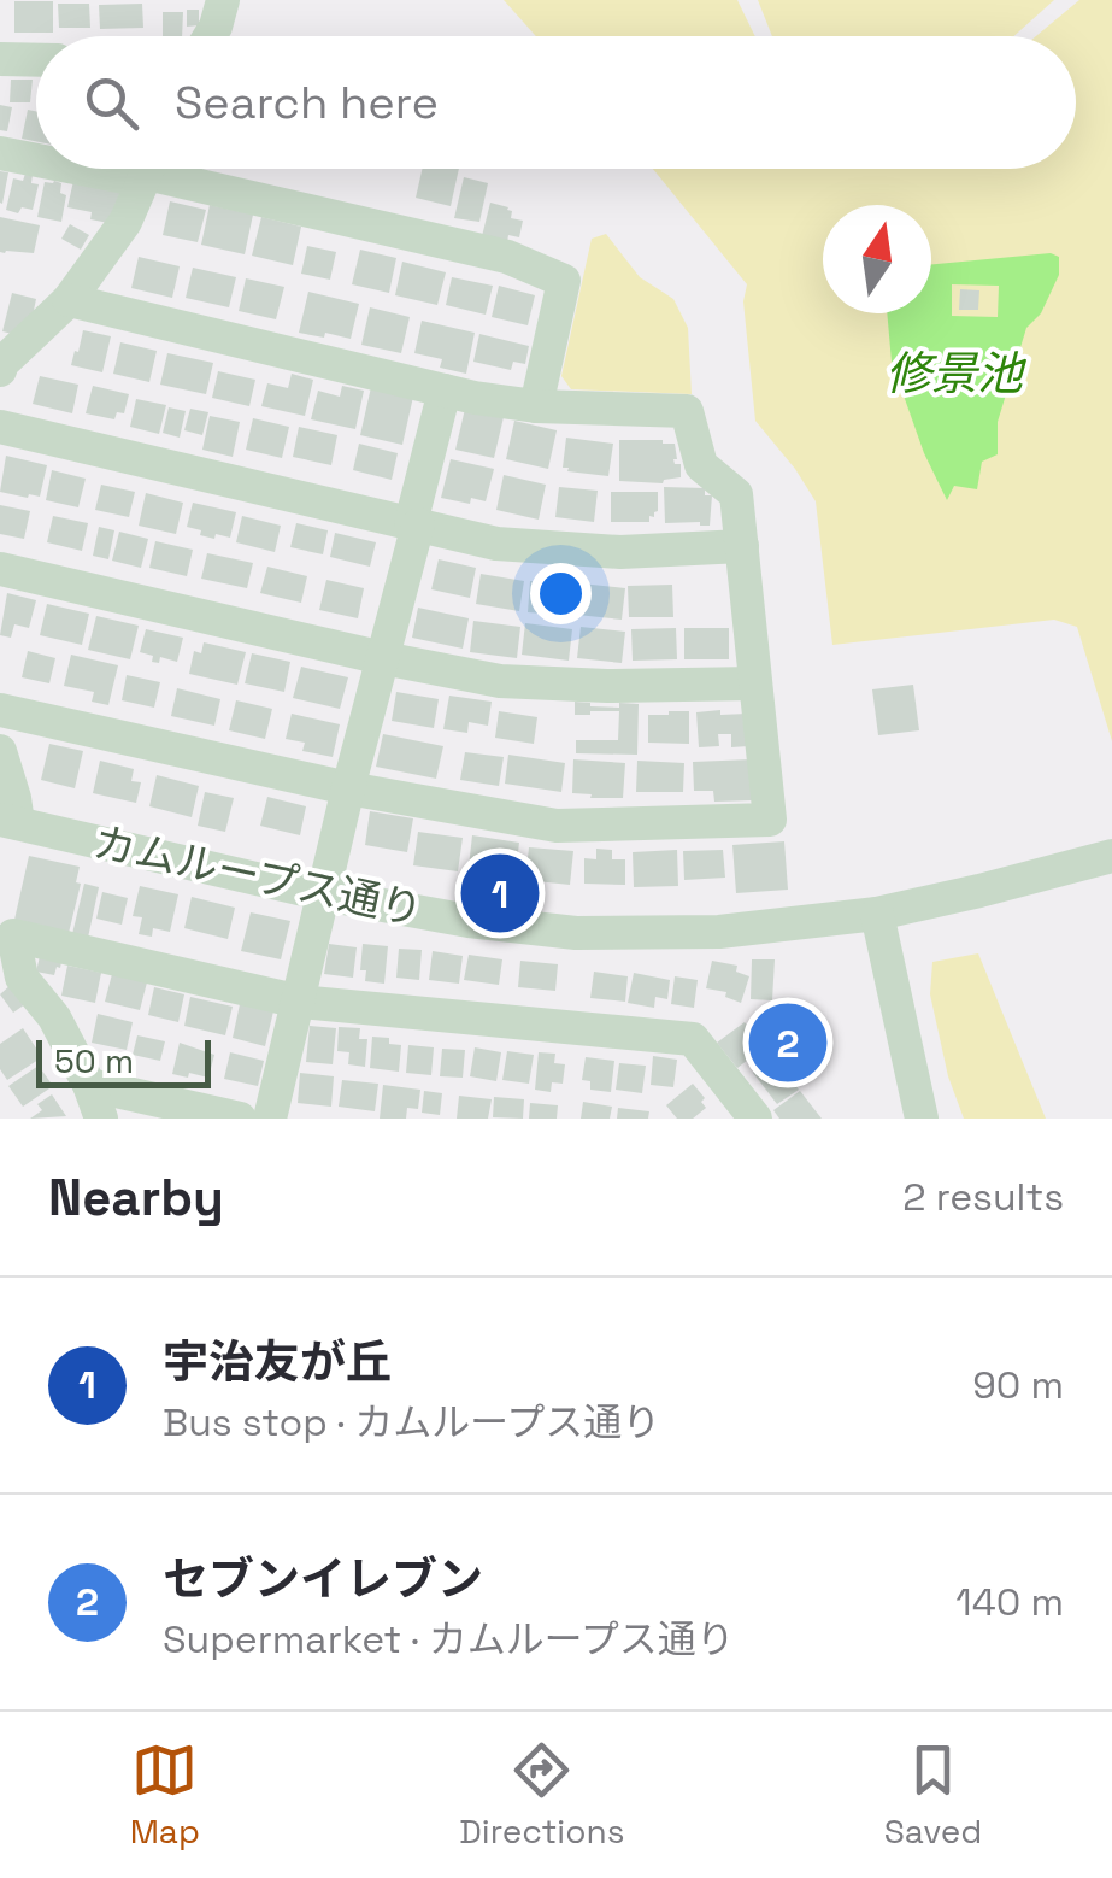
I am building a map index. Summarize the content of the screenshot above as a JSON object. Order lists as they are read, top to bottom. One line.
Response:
{"streets":{"street":["カムループス通り"]},"water":["修景池"],"scale_bar":"50 m","north":"top","page":{"search":"Search here","pins":["1","2"],"scale":"50 m","heading":["Nearby","2 results"],"list":[{"mark":"1","name":"宇治友が丘","note":"Bus stop · カムループス通り","value":"90 m"},{"mark":"2","name":"セブンイレブン","note":"Supermarket · カムループス通り","value":"140 m"}],"nav":["Map","Directions","Saved"]}}
